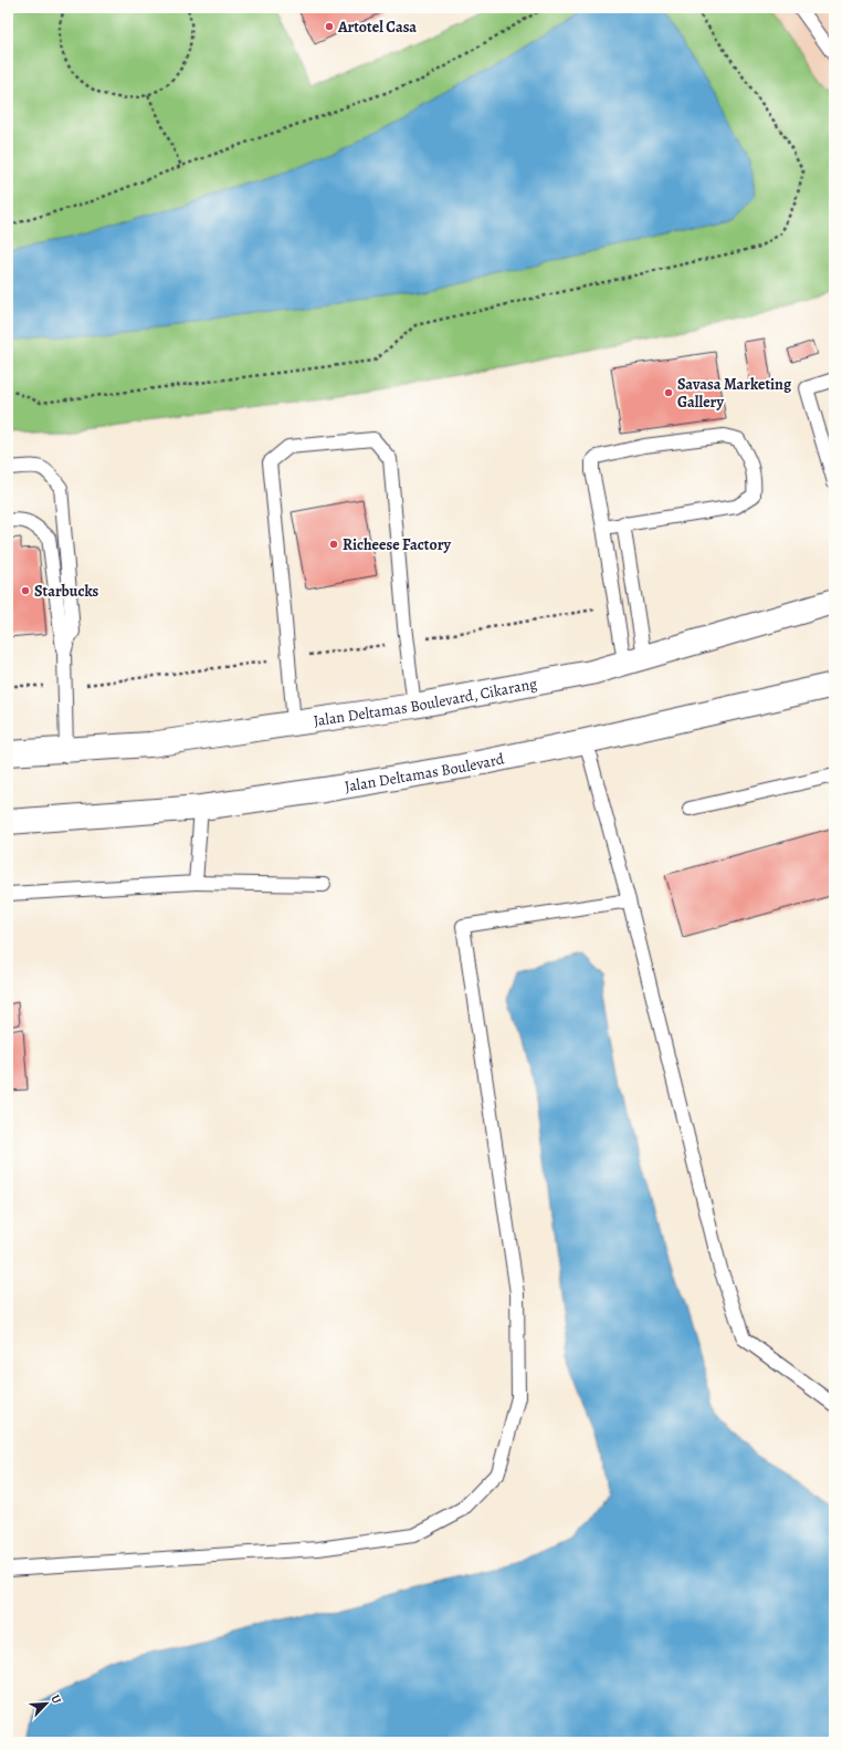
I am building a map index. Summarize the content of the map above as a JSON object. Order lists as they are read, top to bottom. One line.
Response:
{"streets":{"street":["Jalan Deltamas Boulevard, Cikarang","Jalan Deltamas Boulevard"]},"places":["Artotel Casa","Savasa Marketing Gallery","Richeese Factory","Starbucks"],"north":"top right"}
